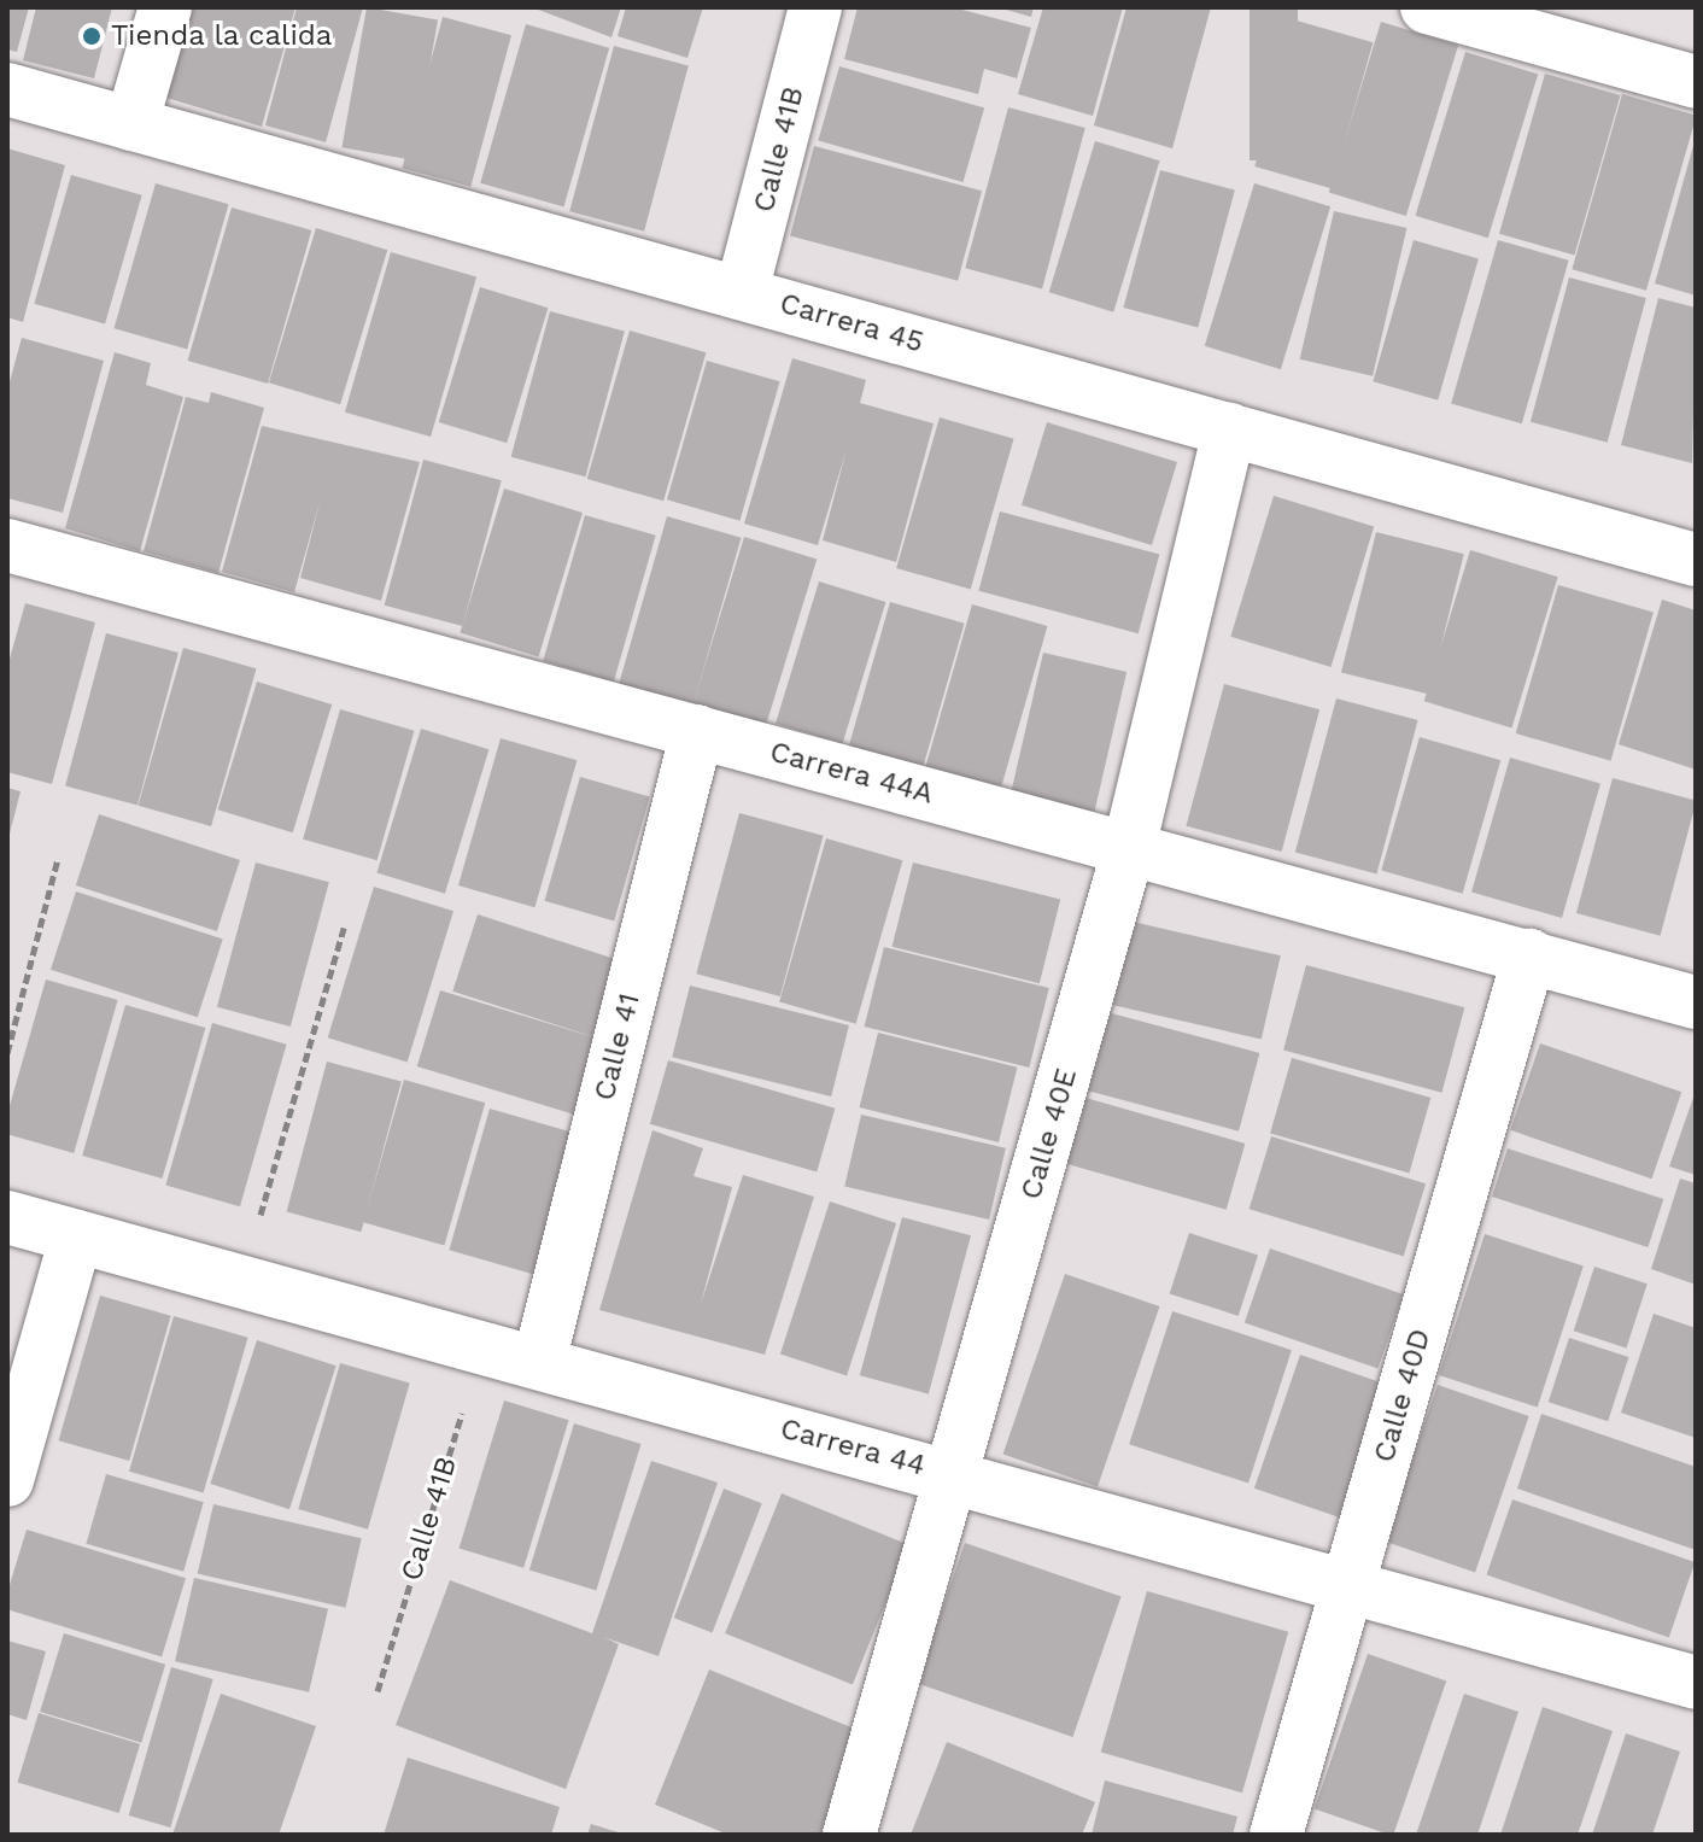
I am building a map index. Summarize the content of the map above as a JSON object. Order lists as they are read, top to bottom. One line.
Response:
{"streets":{"street":["Calle 41B","Carrera 45","Carrera 44A","Calle 41","Calle 40E","Calle 40D","Carrera 44"]},"crossings":[["Calle 41B","Carrera 45"],["Calle 41B","Carrera 44"],["Carrera 45","Calle 40E"],["Carrera 44A","Calle 41"],["Carrera 44A","Calle 40E"],["Carrera 44A","Calle 40D"],["Calle 41","Carrera 44"],["Calle 40E","Carrera 44"],["Calle 40D","Carrera 44"]],"places":["Tienda la calida"]}
